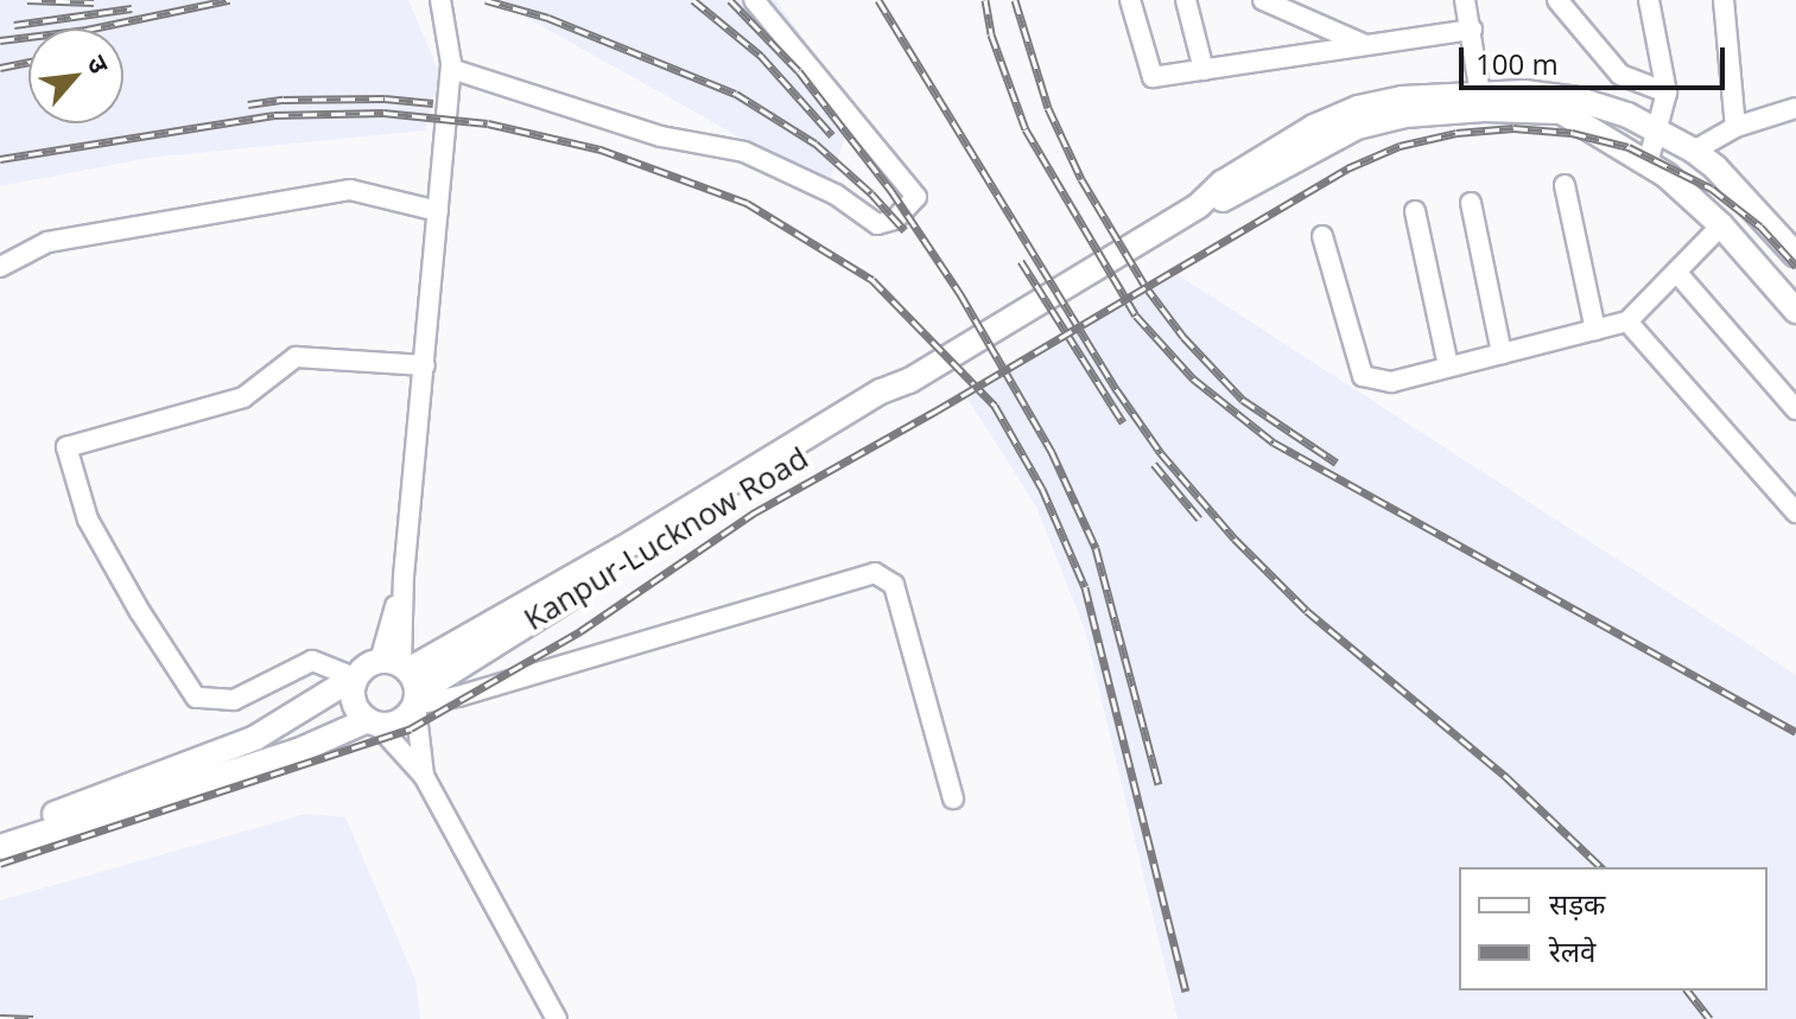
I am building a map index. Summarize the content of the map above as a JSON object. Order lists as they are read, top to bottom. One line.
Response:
{"streets":{"main road":["Kanpur-Lucknow Road"]},"legend":["सड़क","रेलवे"],"scale_bar":"100 m","north":"top right"}
